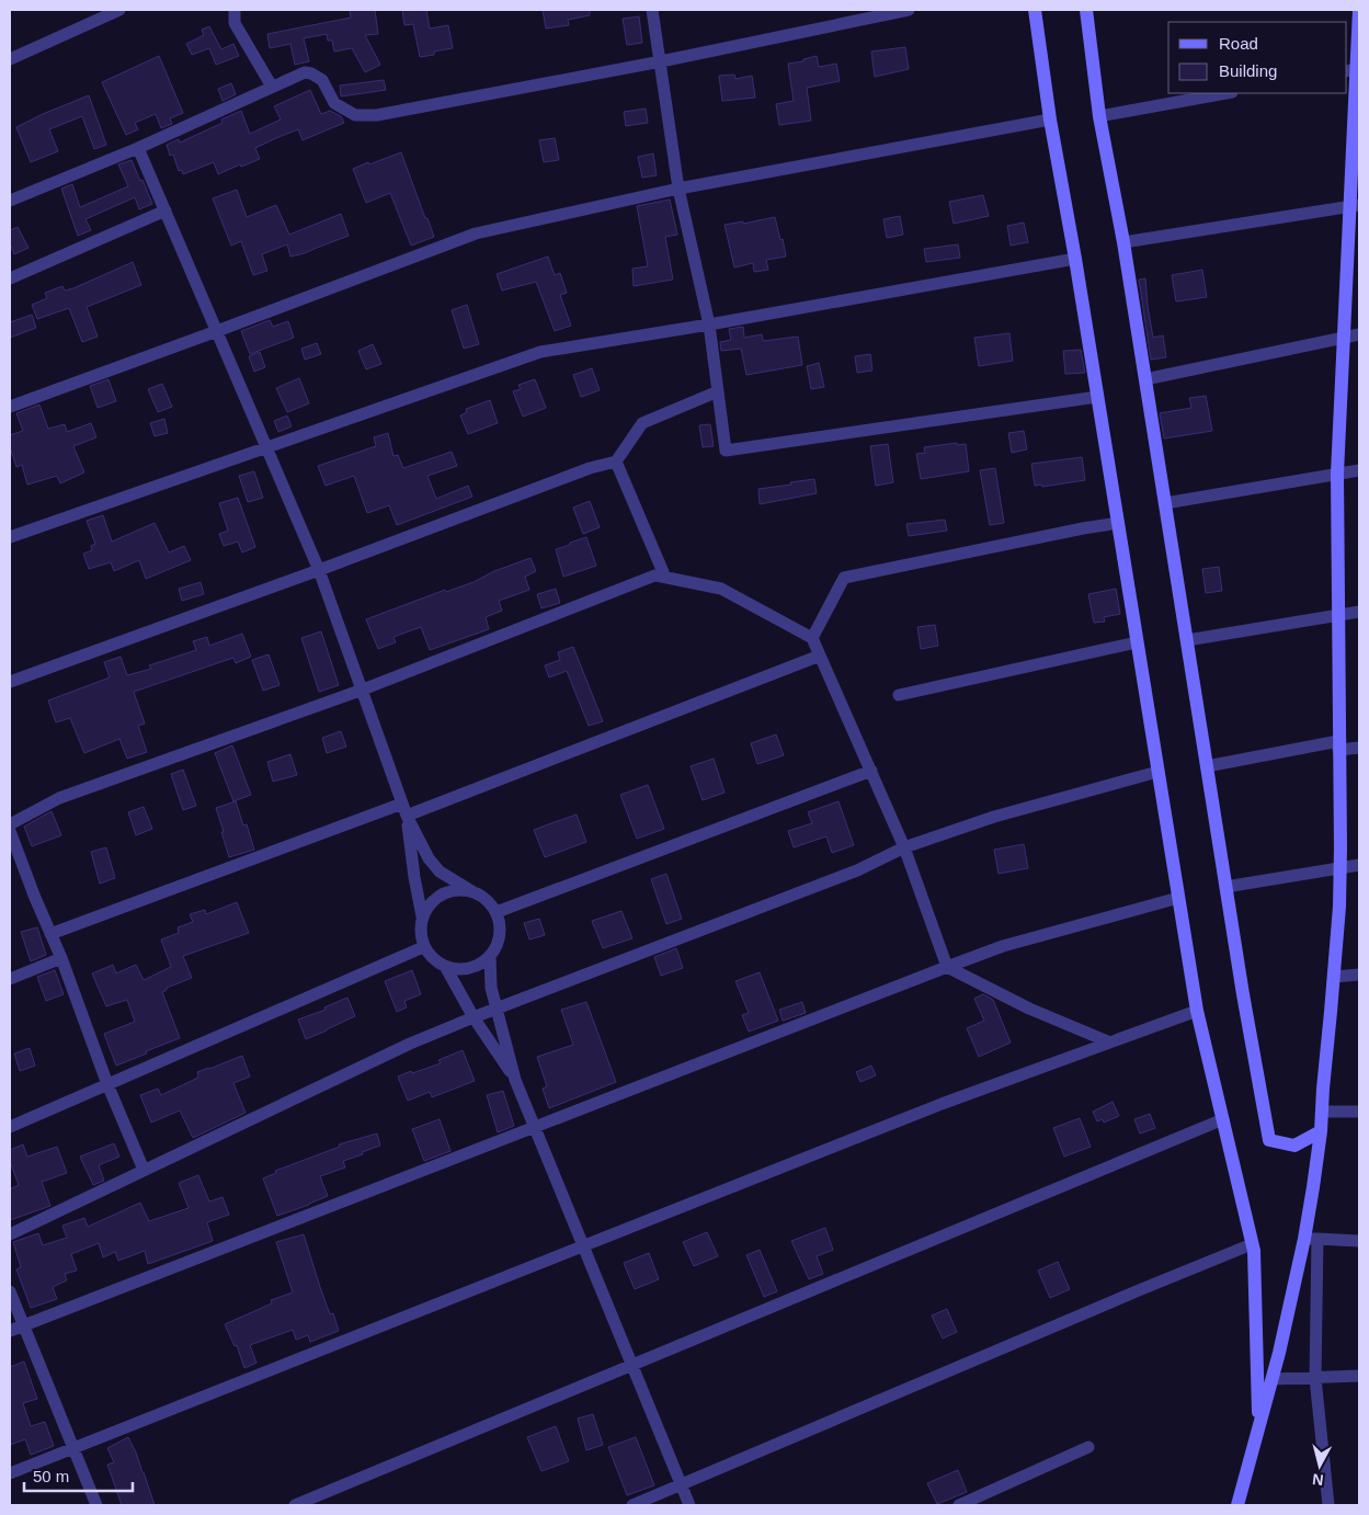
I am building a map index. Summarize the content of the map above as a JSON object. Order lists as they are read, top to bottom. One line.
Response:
{"legend":["Road","Building"],"scale_bar":"50 m","north":"bottom"}
